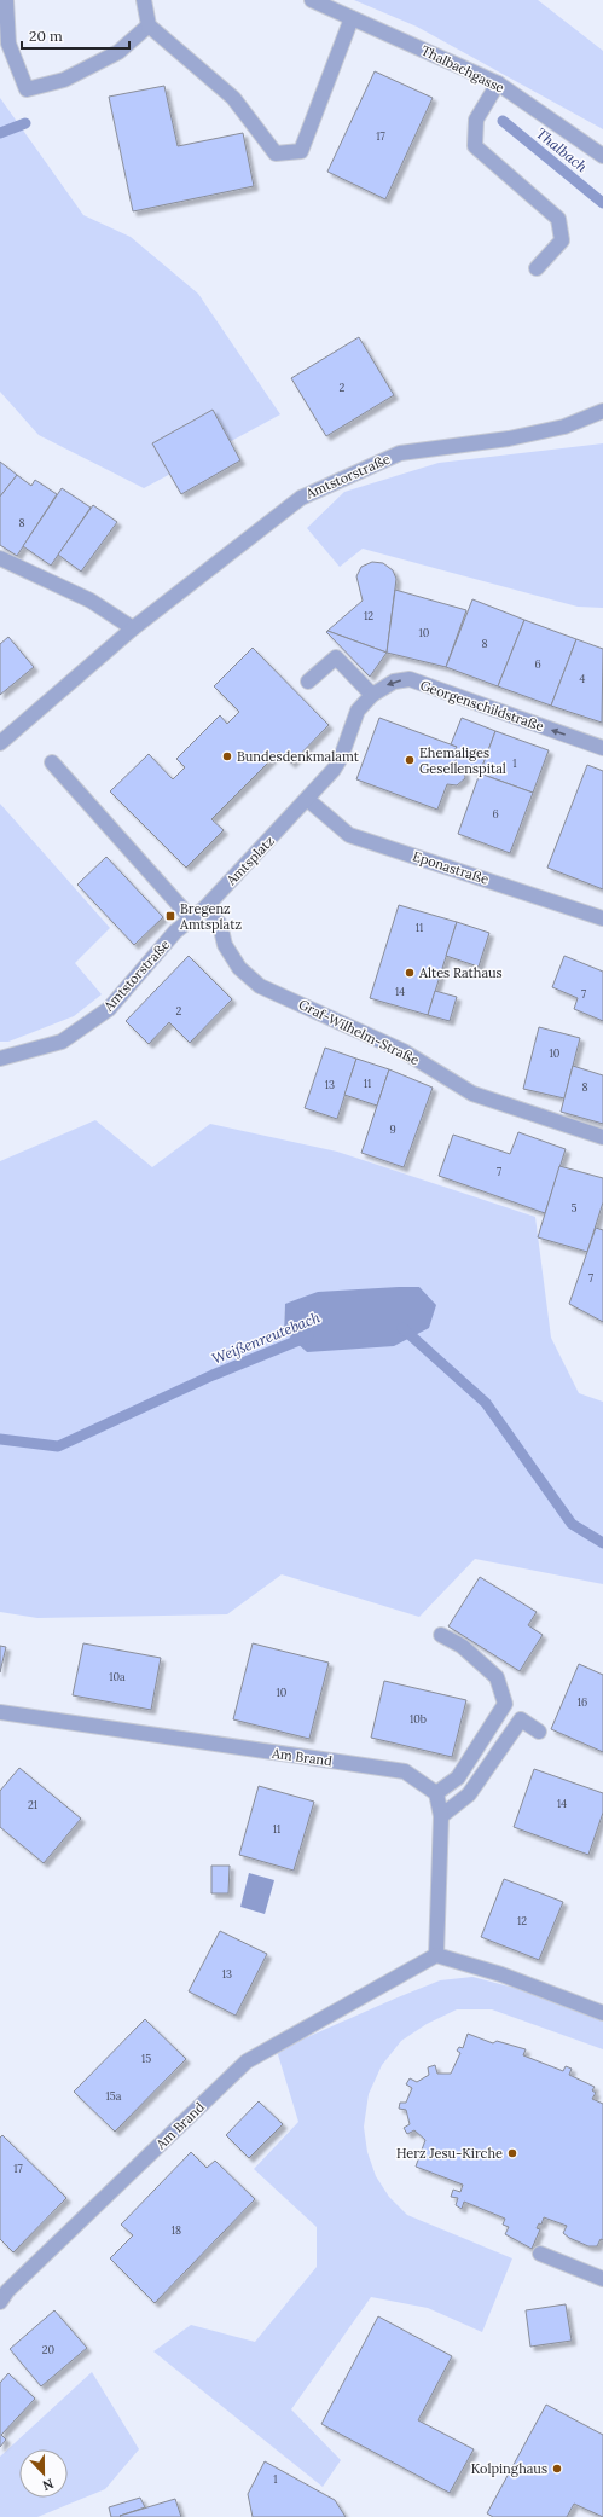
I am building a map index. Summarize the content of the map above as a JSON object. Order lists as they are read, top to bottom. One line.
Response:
{"streets":{"street":["Thalbachgasse","Amtstorstraße","Georgenschildstraße","Amtsplatz","Eponastraße","Graf-Wilhelm-Straße","Am Brand"]},"crossings":[["Amtstorstraße","Amtsplatz"],["Georgenschildstraße","Amtsplatz"],["Georgenschildstraße","Eponastraße"],["Amtsplatz","Eponastraße"],["Amtsplatz","Graf-Wilhelm-Straße"]],"one_way":["Georgenschildstraße"],"water":["Thalbach","Weißenreutebach"],"places":{"other":["Bundesdenkmalamt","Ehemaliges Gesellenspital","Altes Rathaus","Herz Jesu-Kirche","Kolpinghaus"],"transit":["Bregenz Amtsplatz"]},"house_numbers":["17","2","8","12","10","8","6","4","1","6","11","14","7","2","10","11","13","8","9","7","5","7","10a","10","16","10b","14","21","11","12","13","15","15a","17","18","20","1"],"scale_bar":"20 m","north":"bottom"}
